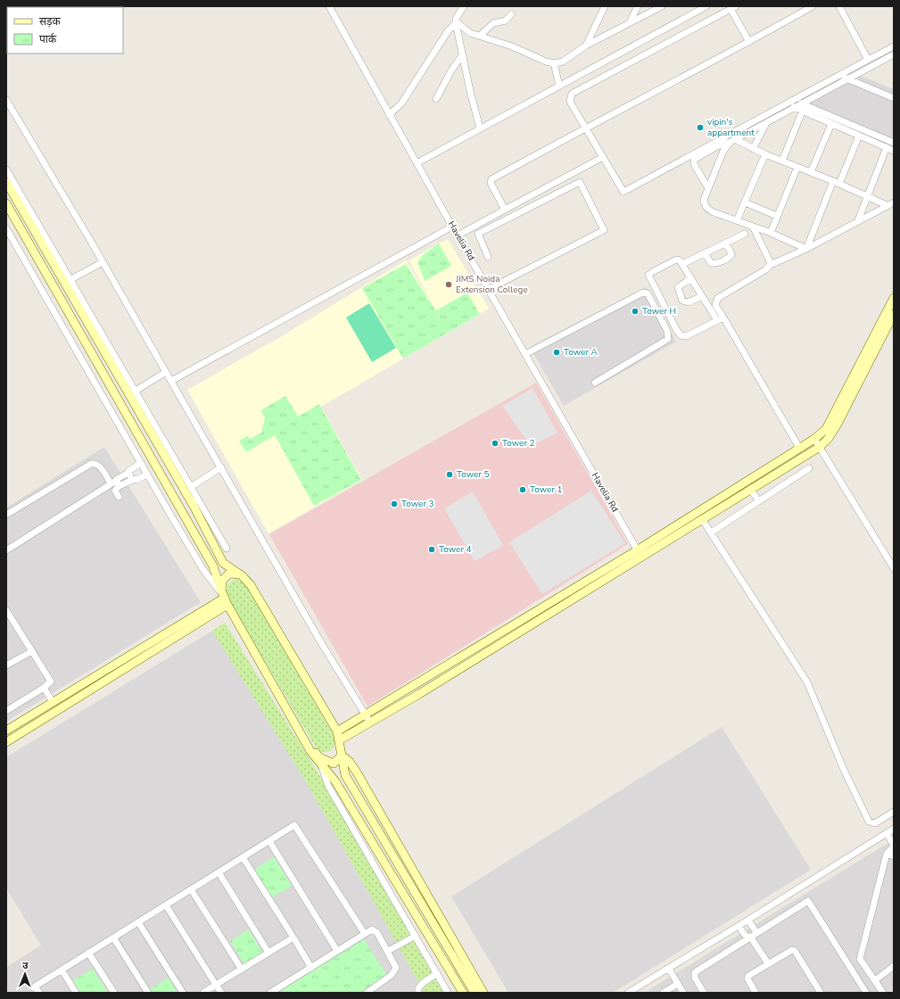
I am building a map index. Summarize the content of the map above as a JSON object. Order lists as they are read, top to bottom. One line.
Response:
{"streets":{"street":["Havelia Rd"]},"places":["vipin's appartment","JIMS Noida Extension College","Tower H","Tower A","Tower 2","Tower 5","Tower 1","Tower 3","Tower 4"],"legend":["सड़क","पार्क"],"north":"top"}
